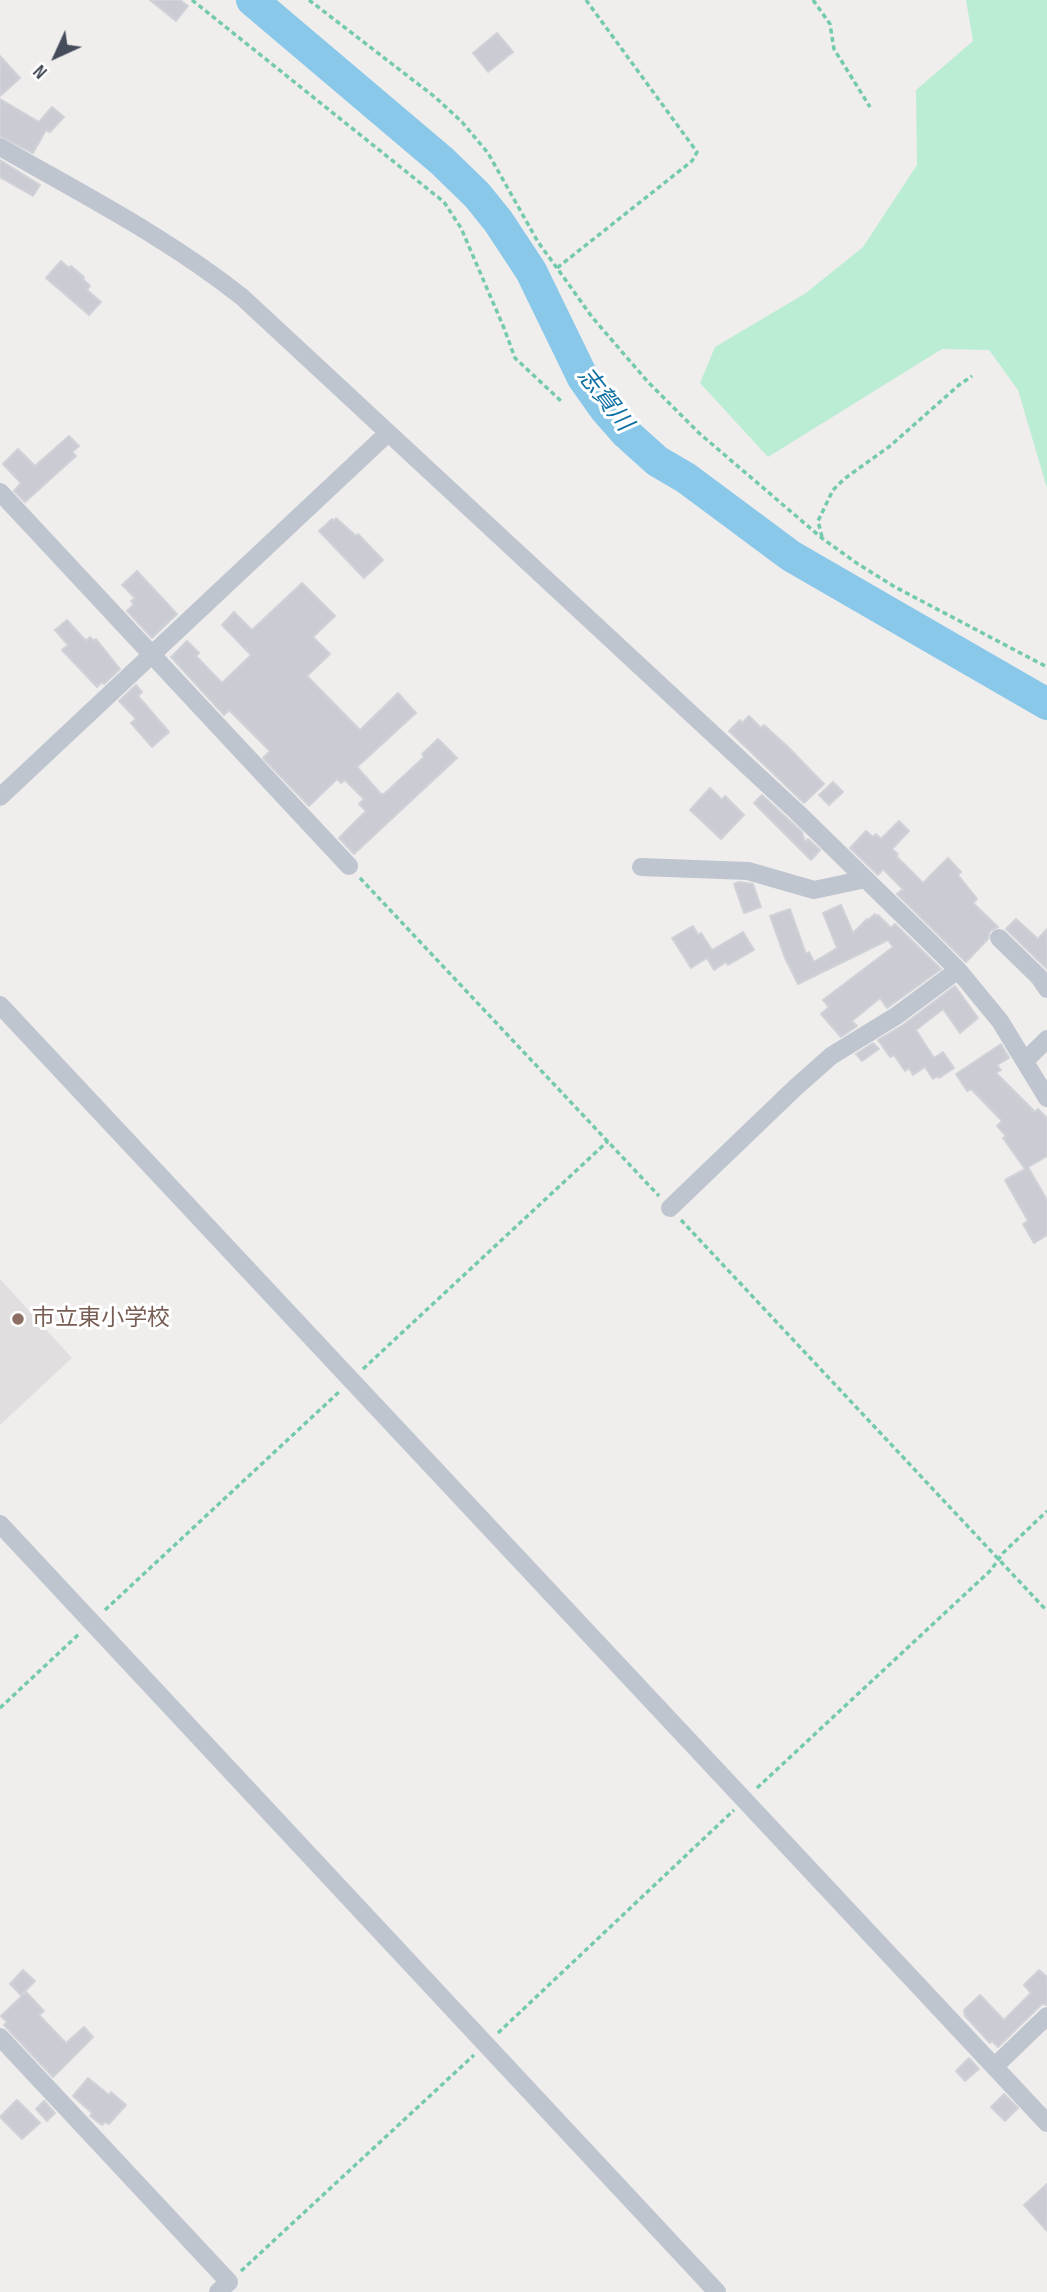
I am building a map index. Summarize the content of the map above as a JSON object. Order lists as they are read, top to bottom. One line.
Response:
{"water":["志賀川"],"places":["市立東小学校"],"north":"bottom left"}
